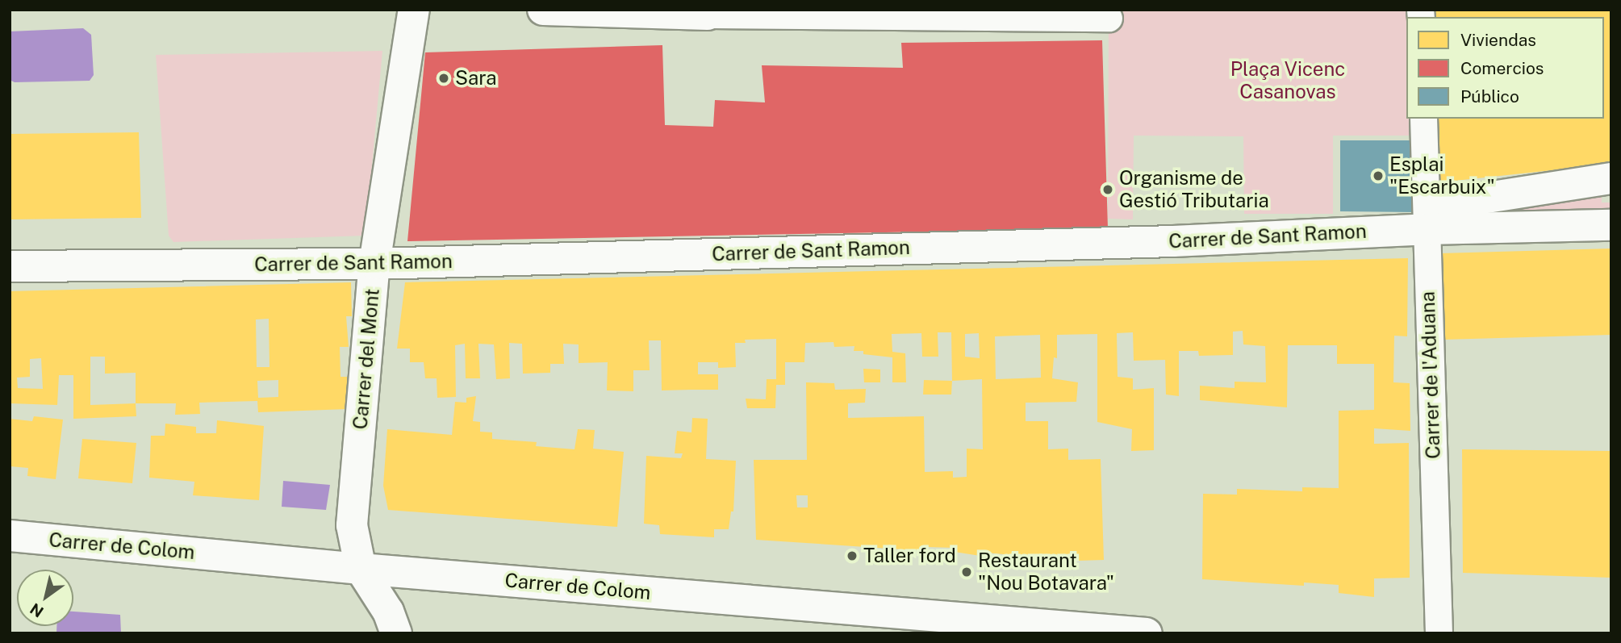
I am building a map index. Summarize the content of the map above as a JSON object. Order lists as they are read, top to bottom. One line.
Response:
{"streets":{"street":["Carrer de Sant Ramon","Carrer del Mont","Carrer de l'Aduana","Carrer de Colom"]},"crossings":[["Carrer de Sant Ramon","Carrer del Mont"],["Carrer de Sant Ramon","Carrer de l'Aduana"],["Carrer del Mont","Carrer de Colom"]],"parks":["Plaça Vicenc Casanovas"],"places":["Sara","Esplai \"Escarbuix\"","Organisme de Gestió Tributaria","Taller ford","Restaurant \"Nou Botavara\""],"legend":["Viviendas","Comercios","Público"],"north":"bottom left"}
